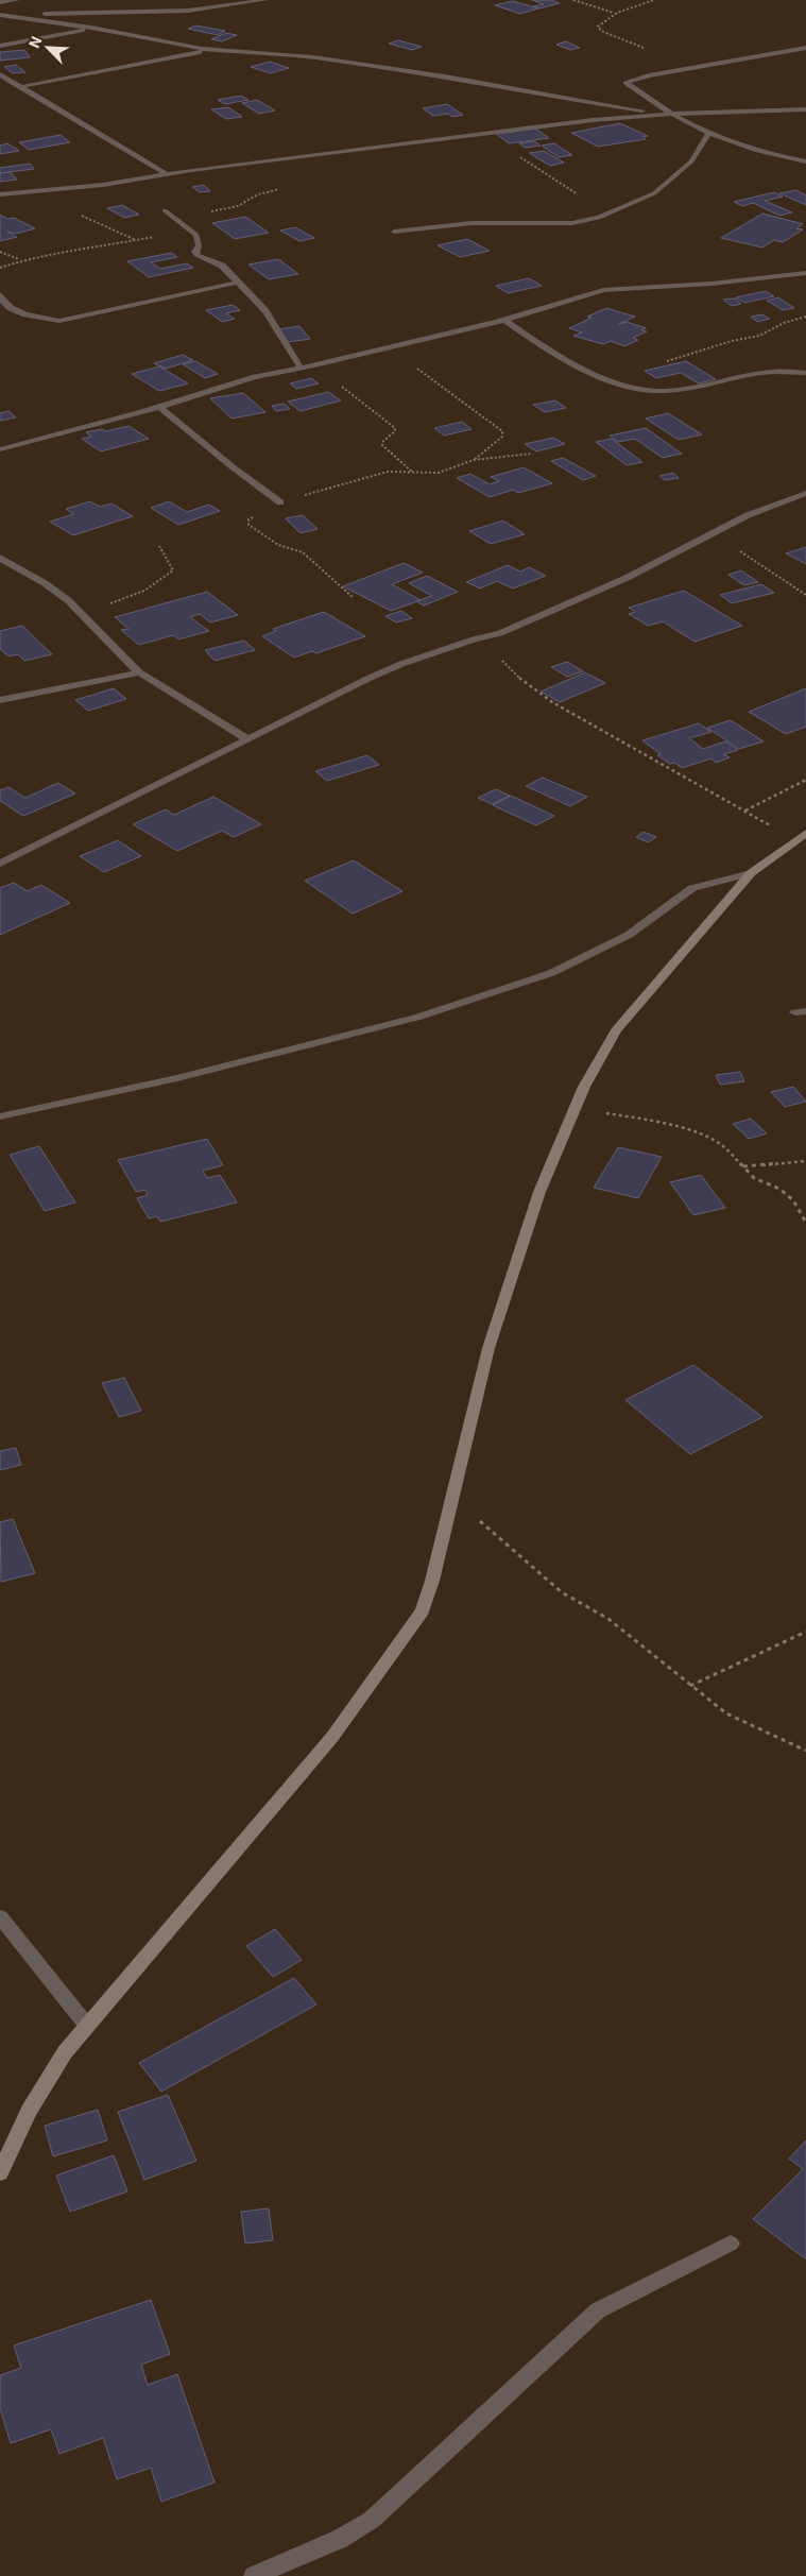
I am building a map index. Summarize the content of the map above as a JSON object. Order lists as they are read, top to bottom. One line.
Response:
{"north":"top left"}
